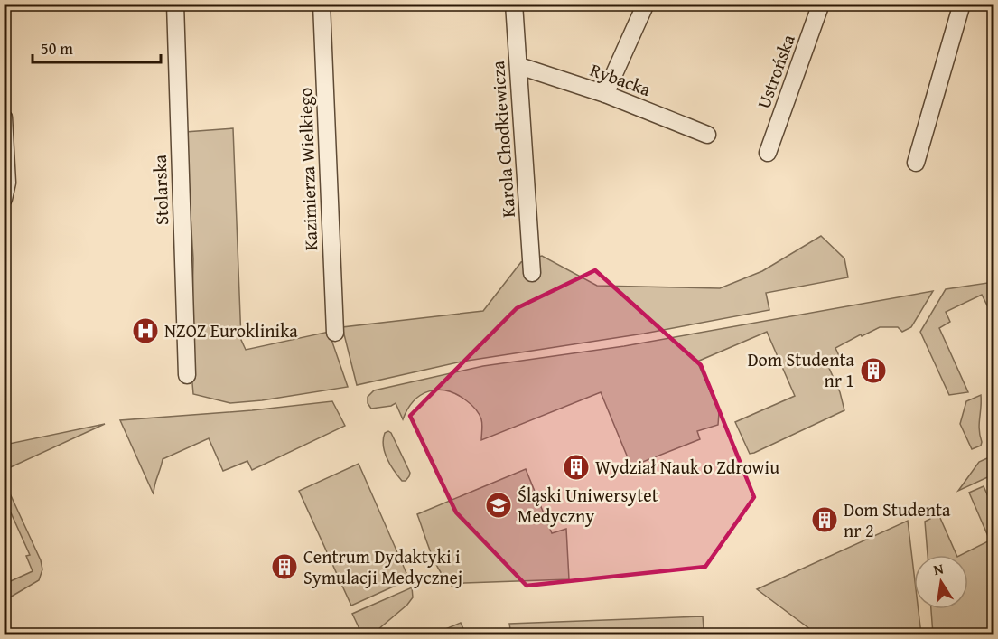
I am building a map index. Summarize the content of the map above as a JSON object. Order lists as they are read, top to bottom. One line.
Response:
{"streets":{"street":["Ustrońska","Rybacka","Karola Chodkiewicza","Kazimierza Wielkiego","Stolarska"]},"crossings":[["Rybacka","Karola Chodkiewicza"]],"places":{"hospital":["NZOZ Euroklinika"],"building":["Dom Studenta nr 1","Wydział Nauk o Zdrowiu","Dom Studenta nr 2","Centrum Dydaktyki i Symulacji Medycznej"],"school or university":["Śląski Uniwersytet Medyczny"]},"scale_bar":"50 m","north":"top"}
